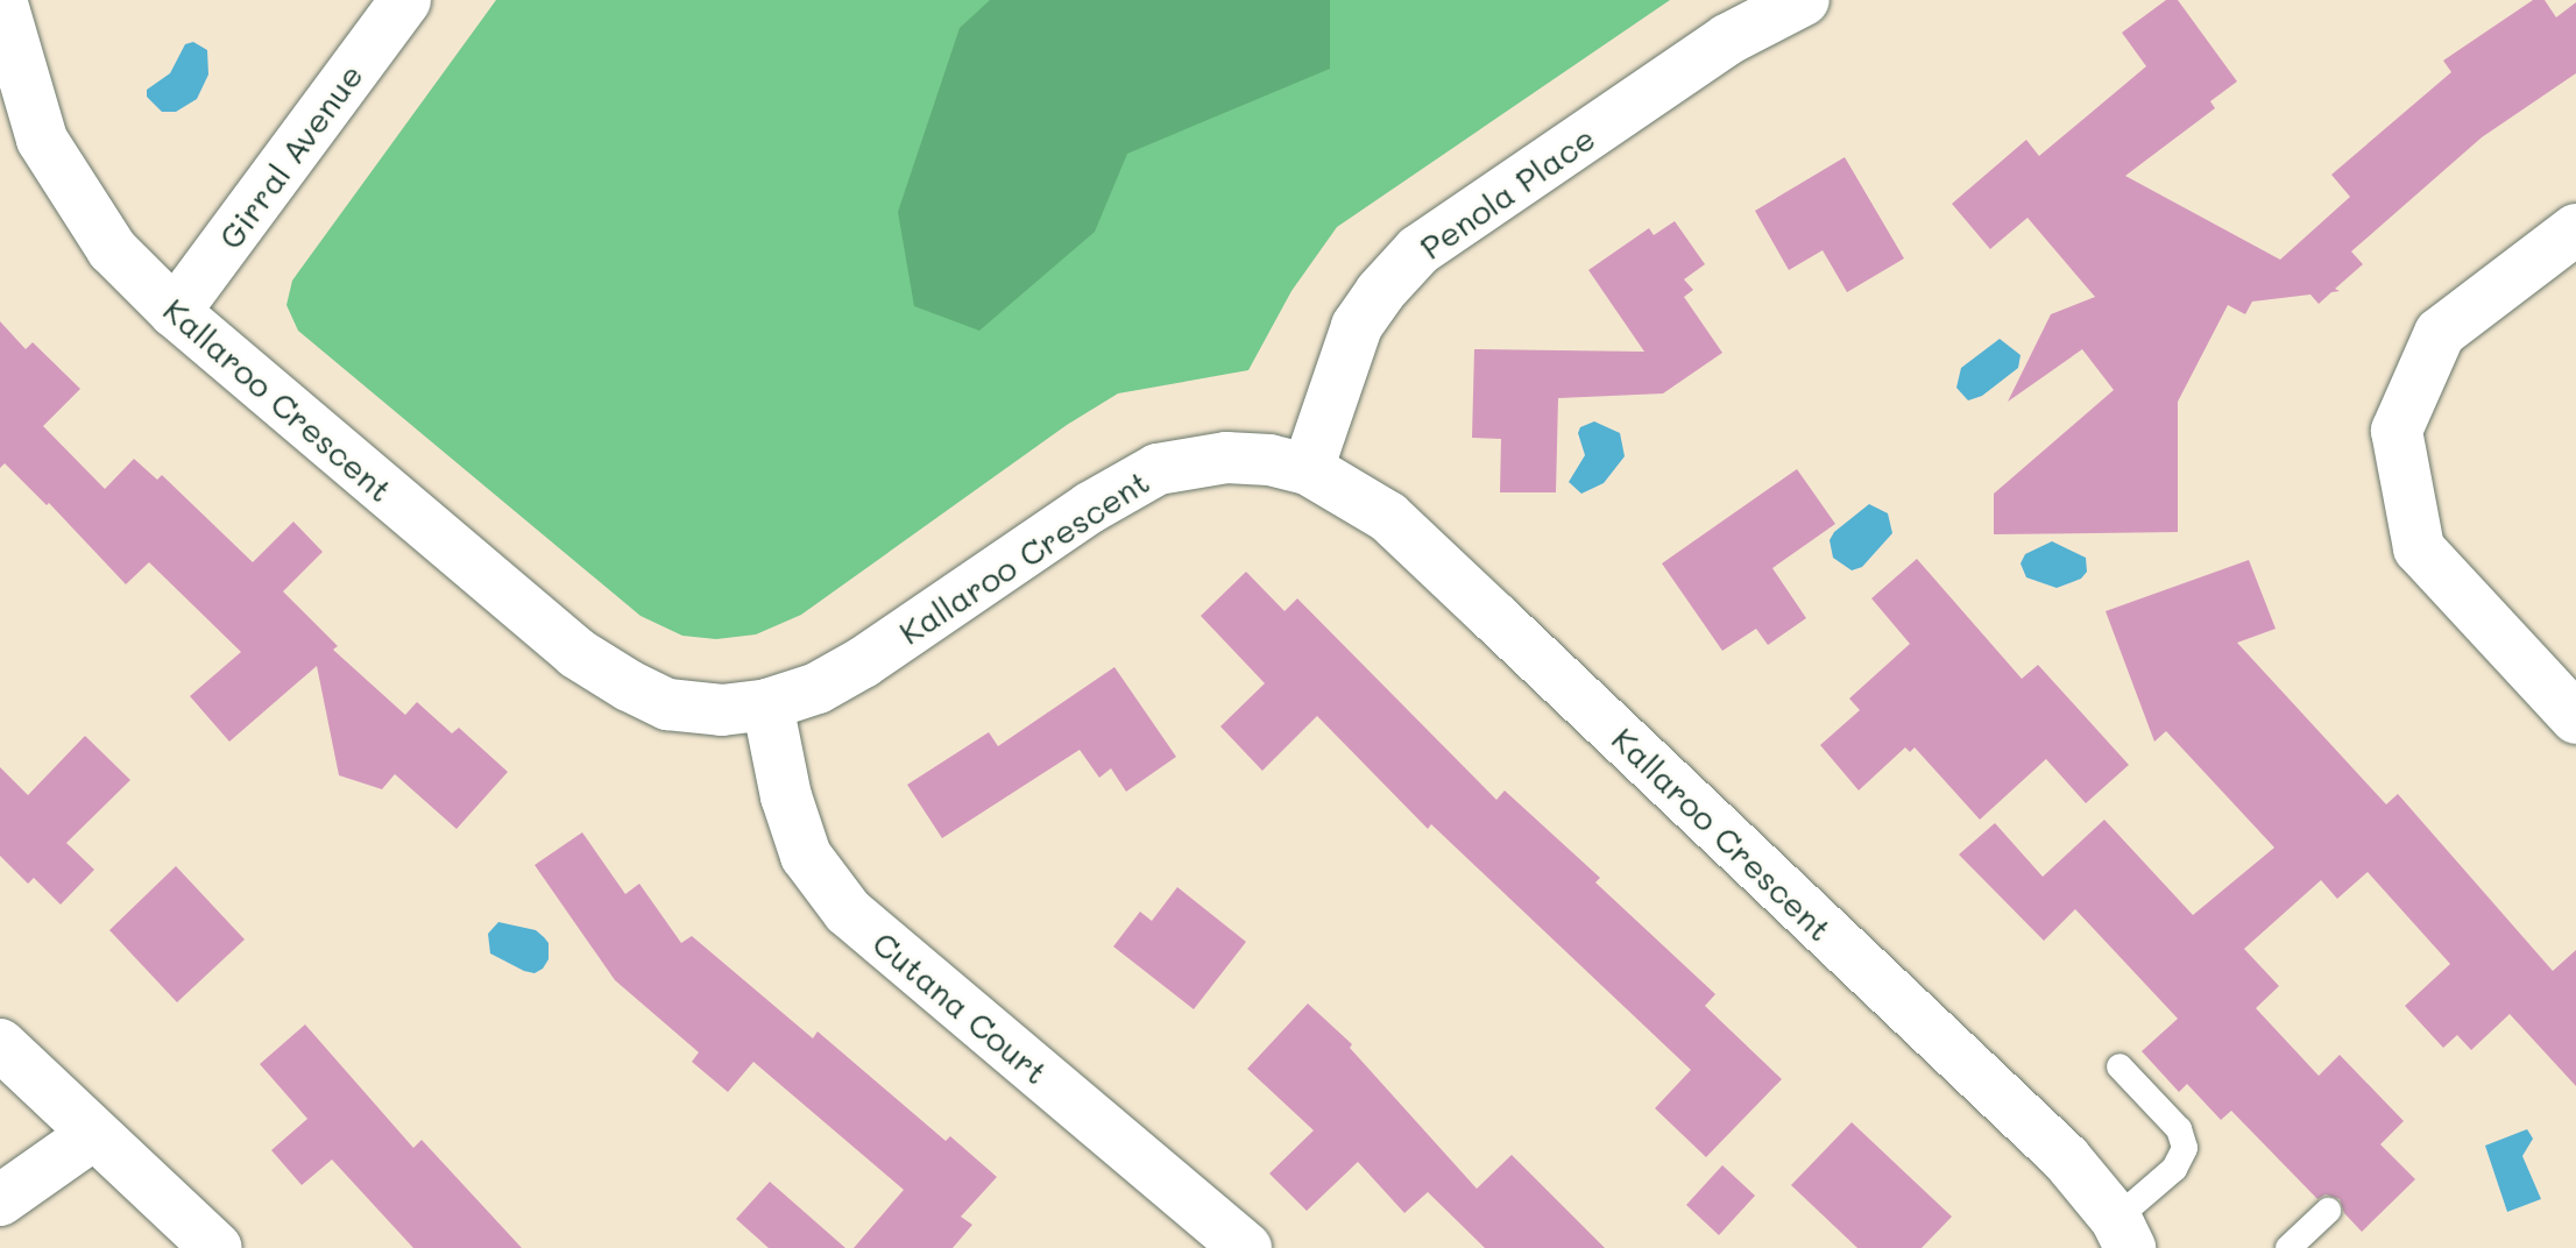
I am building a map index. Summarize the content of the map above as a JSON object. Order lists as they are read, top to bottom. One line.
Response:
{"streets":{"street":["Girral Avenue","Penola Place","Kallaroo Crescent","Cutana Court"]},"crossings":[["Girral Avenue","Kallaroo Crescent"],["Penola Place","Kallaroo Crescent"],["Kallaroo Crescent","Cutana Court"]]}
